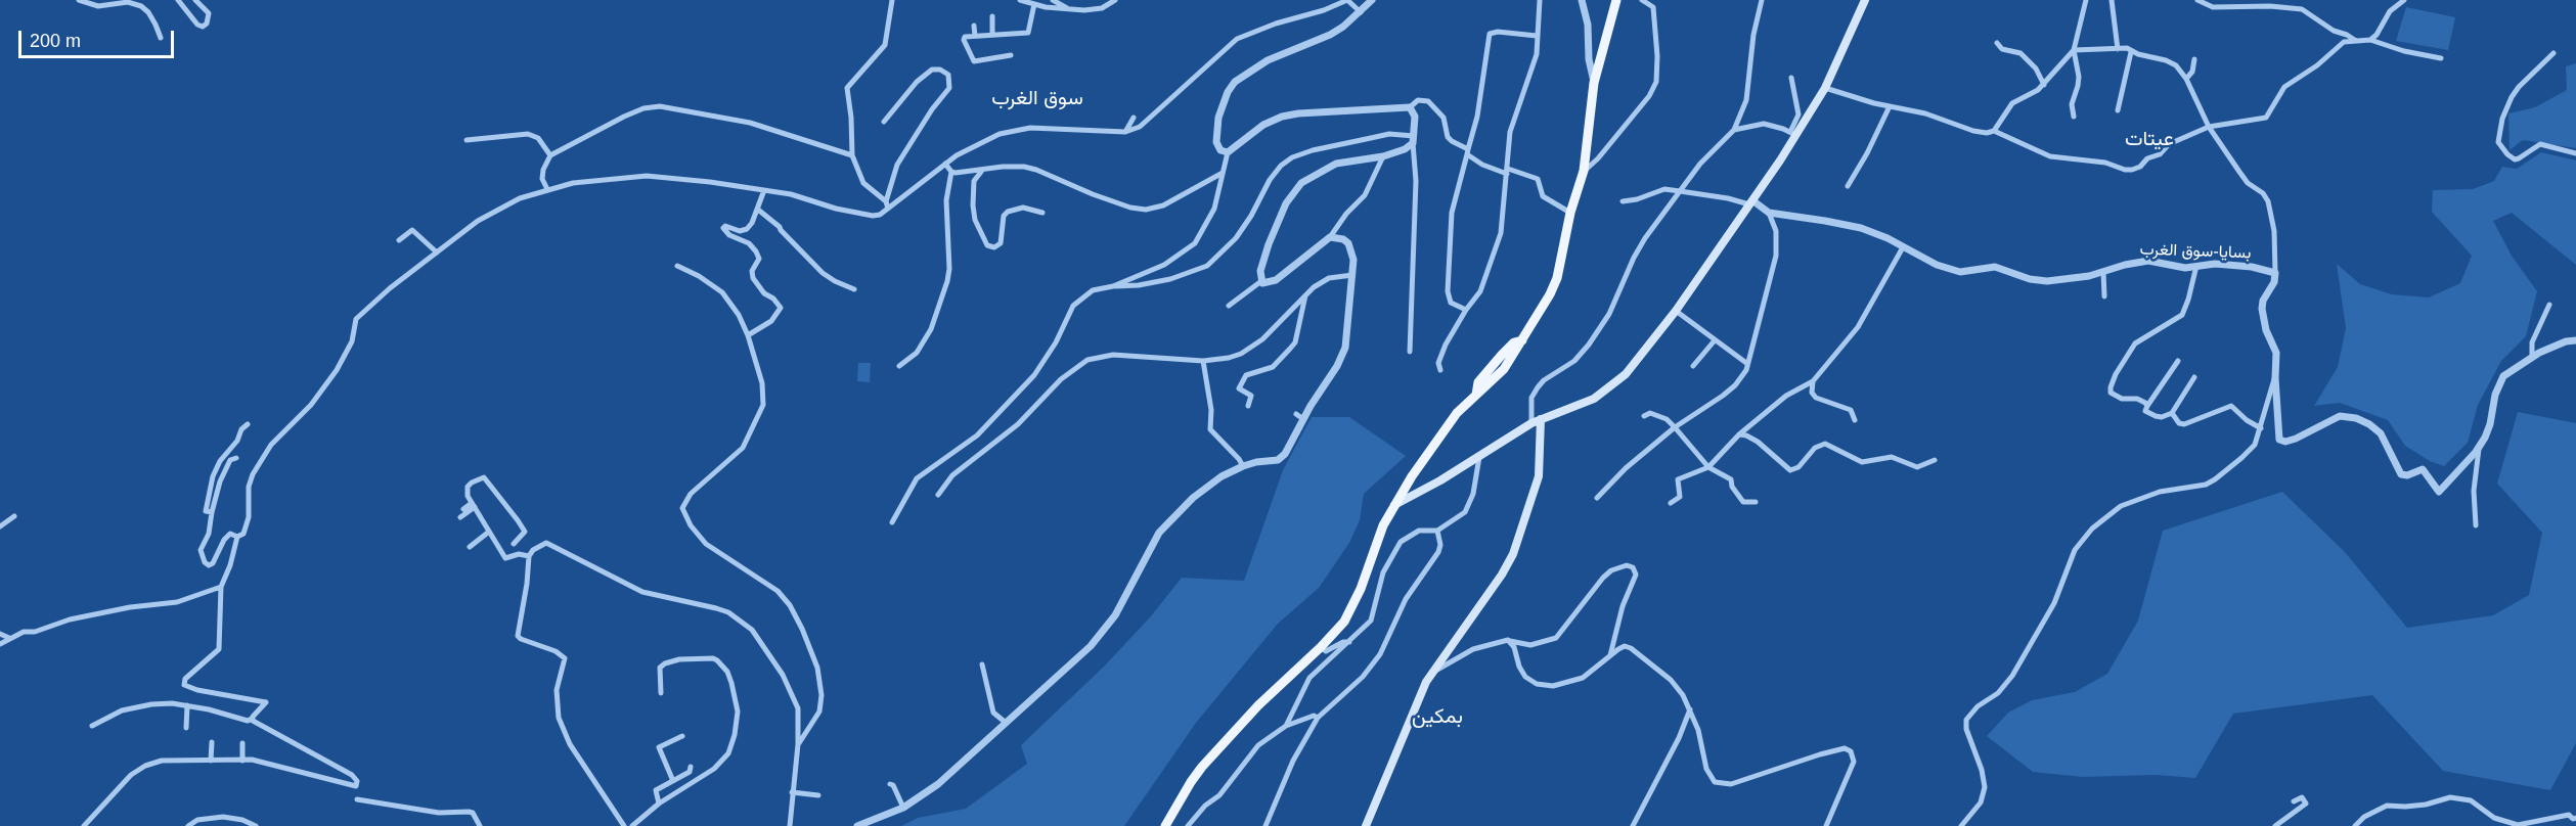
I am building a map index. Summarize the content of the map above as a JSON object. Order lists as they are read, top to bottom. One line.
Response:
{"streets":{"street":["بسايا-سوق الغرب"]},"districts":["سوق الغرب","عيتات","بمكين"],"scale_bar":"200 m"}
